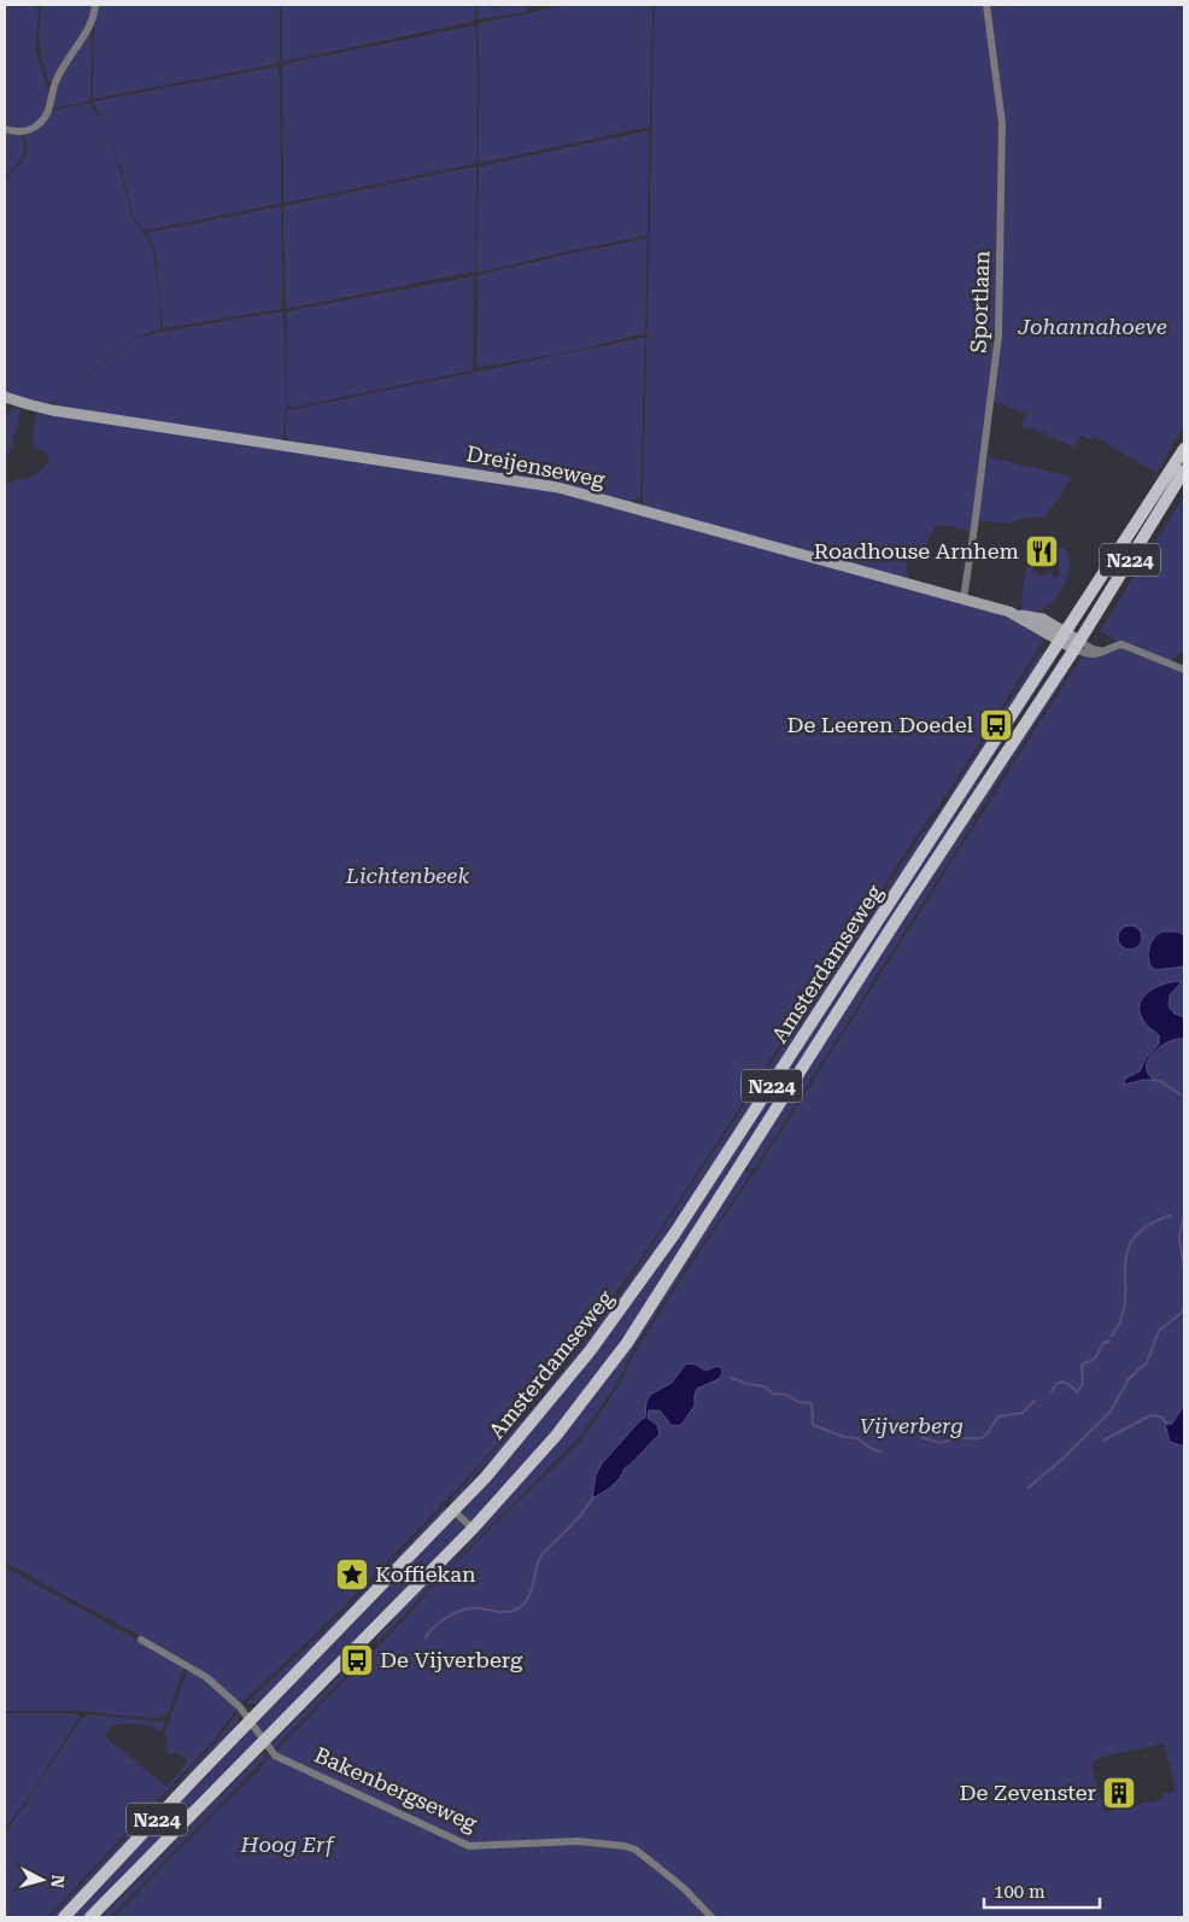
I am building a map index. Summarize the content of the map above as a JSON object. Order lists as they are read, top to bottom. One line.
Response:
{"streets":{"main road":["Dreijenseweg","N224","Amsterdamseweg"],"street":["Sportlaan","Bakenbergseweg"]},"crossings":[["Sportlaan","Dreijenseweg"],["Dreijenseweg","Amsterdamseweg"],["Amsterdamseweg","Bakenbergseweg"]],"parks":["Johannahoeve","Lichtenbeek","Vijverberg","Hoog Erf"],"places":{"restaurant":["Roadhouse Arnhem"],"bus stop":["De Leeren Doedel","De Vijverberg"],"place":["Koffiekan"],"building":["De Zevenster"]},"scale_bar":"100 m","north":"right"}
